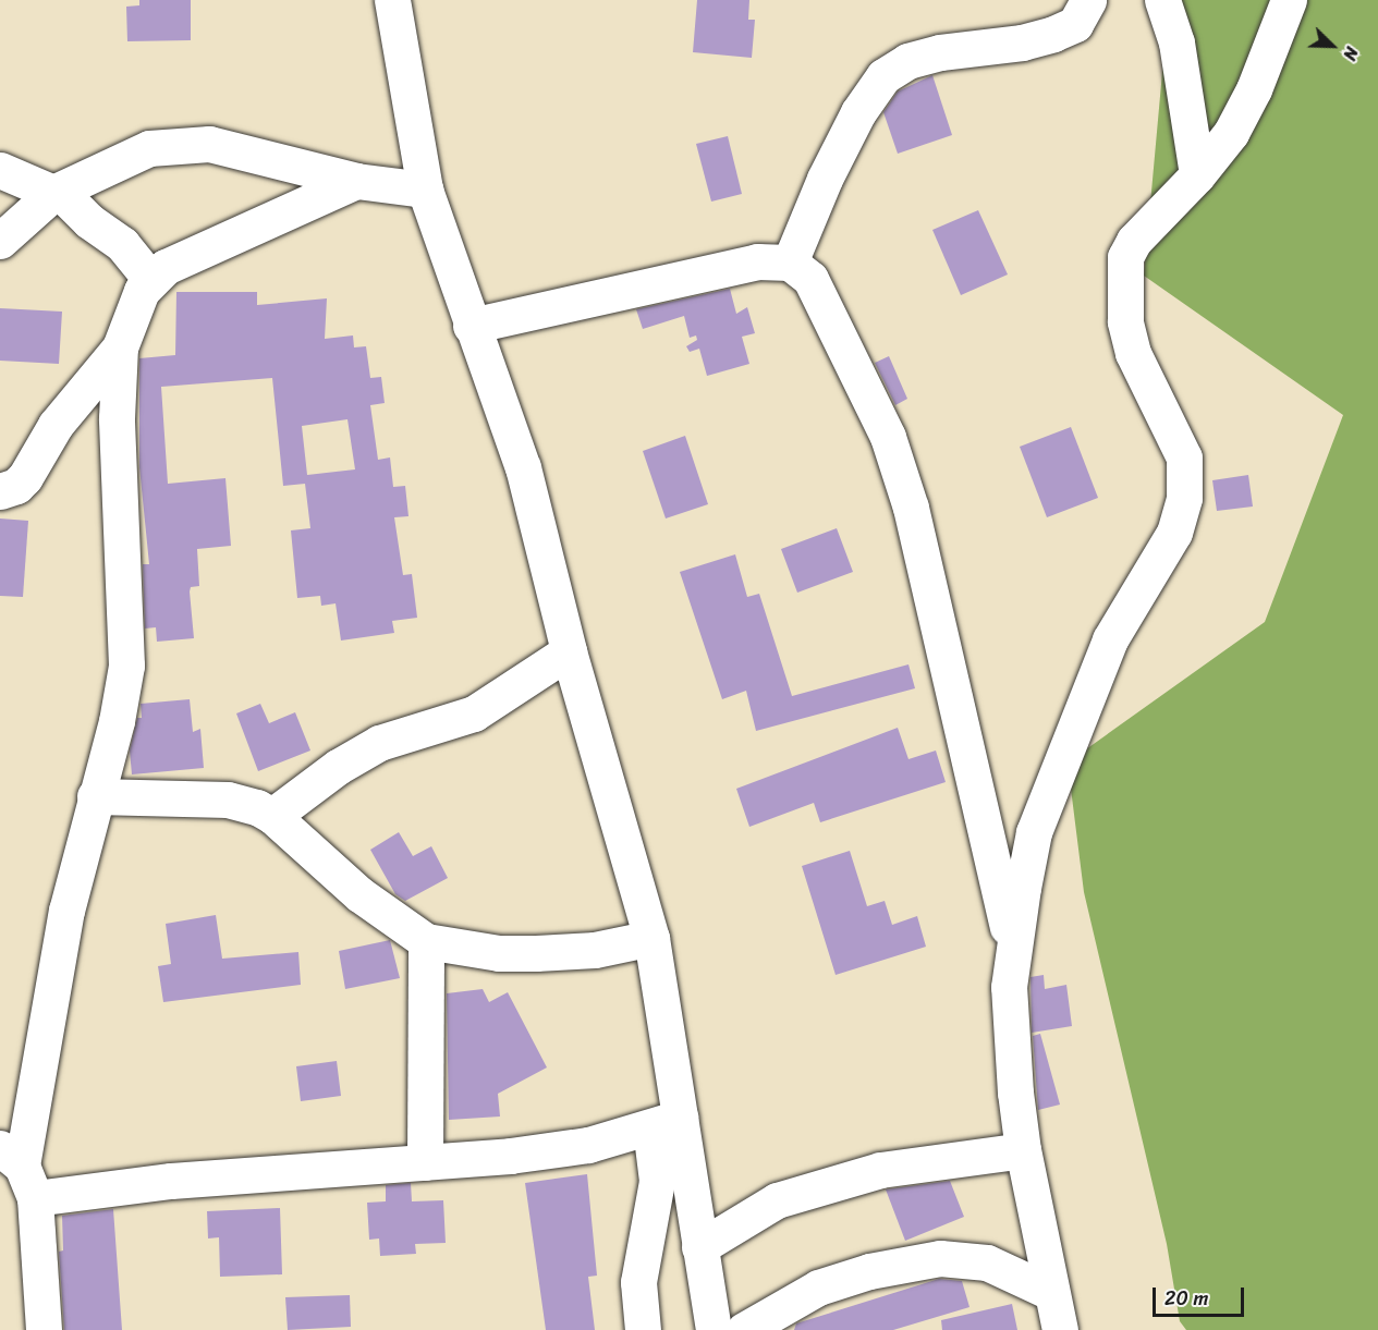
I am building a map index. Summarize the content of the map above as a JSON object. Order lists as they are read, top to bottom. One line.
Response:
{"scale_bar":"20 m","north":"bottom right"}
